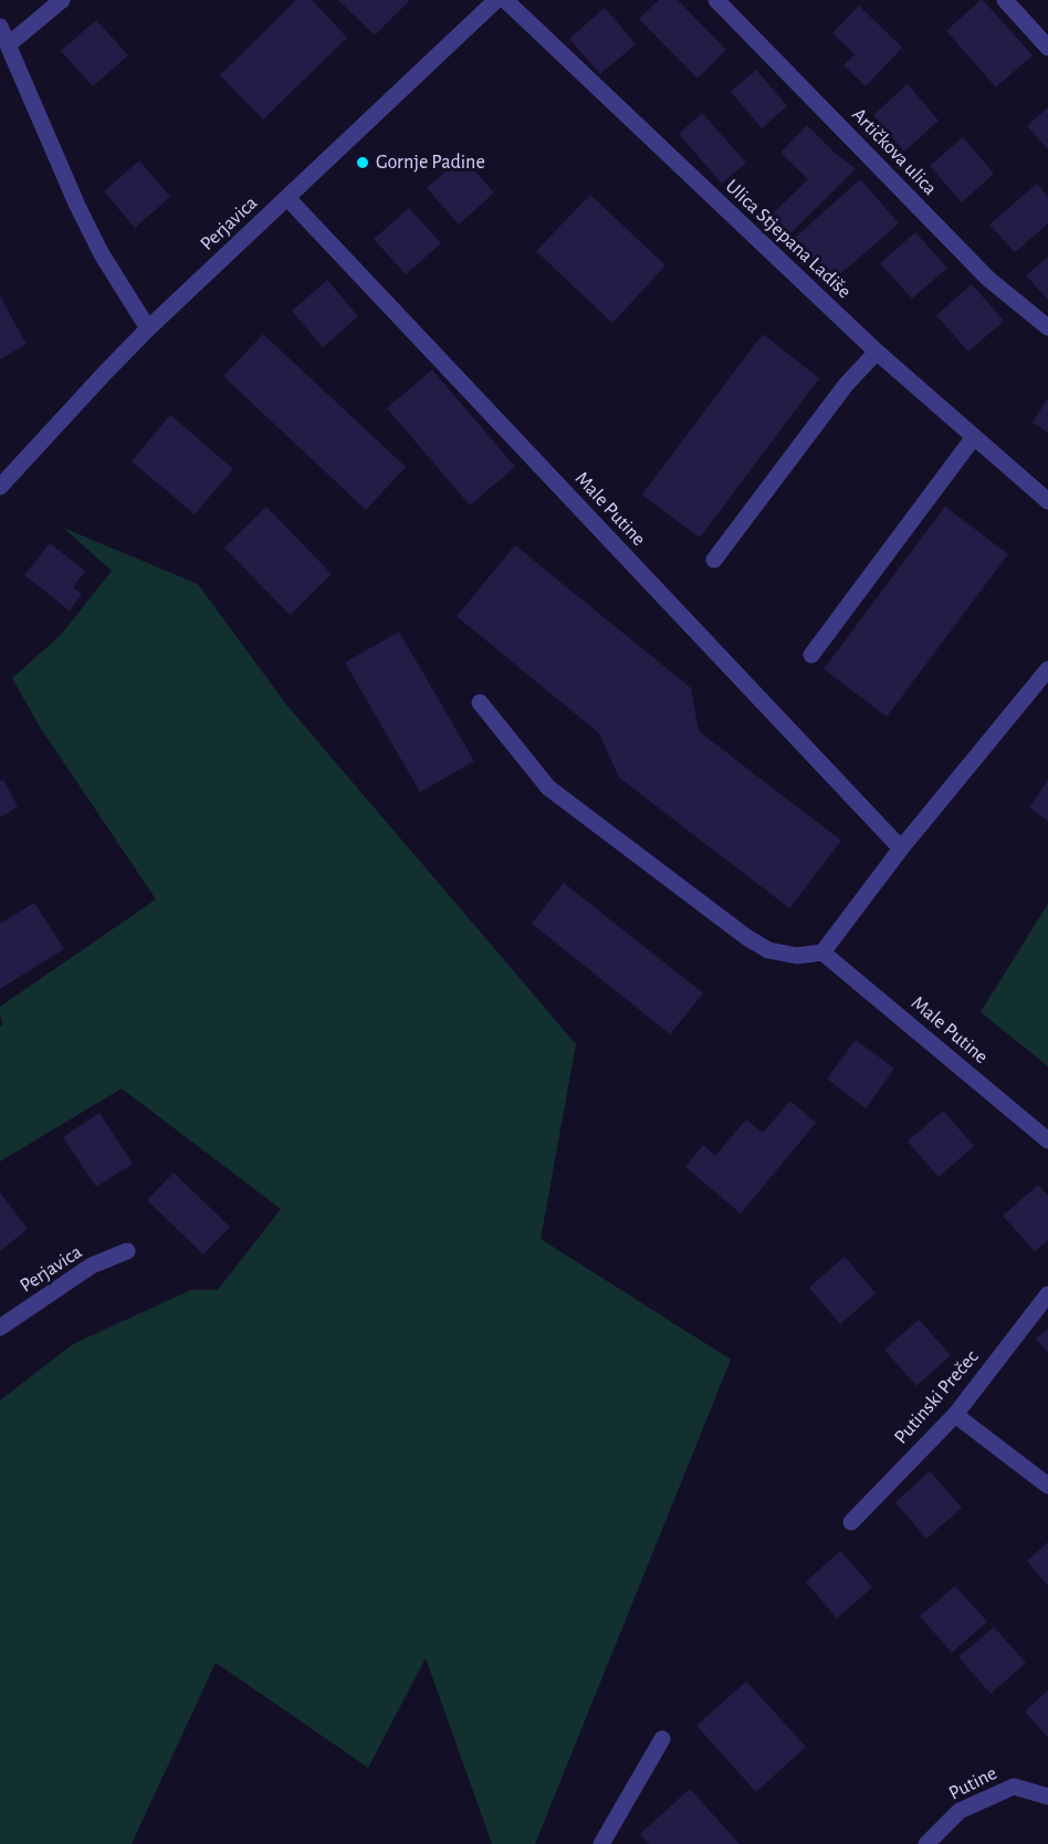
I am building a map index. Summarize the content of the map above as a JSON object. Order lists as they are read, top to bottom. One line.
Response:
{"streets":{"street":["Artičkova ulica","Perjavica","Ulica Stjepana Ladiše","Male Putine","Putinski Prečec","Putine"]},"crossings":[["Perjavica","Male Putine"]],"places":["Gornje Padine"]}
